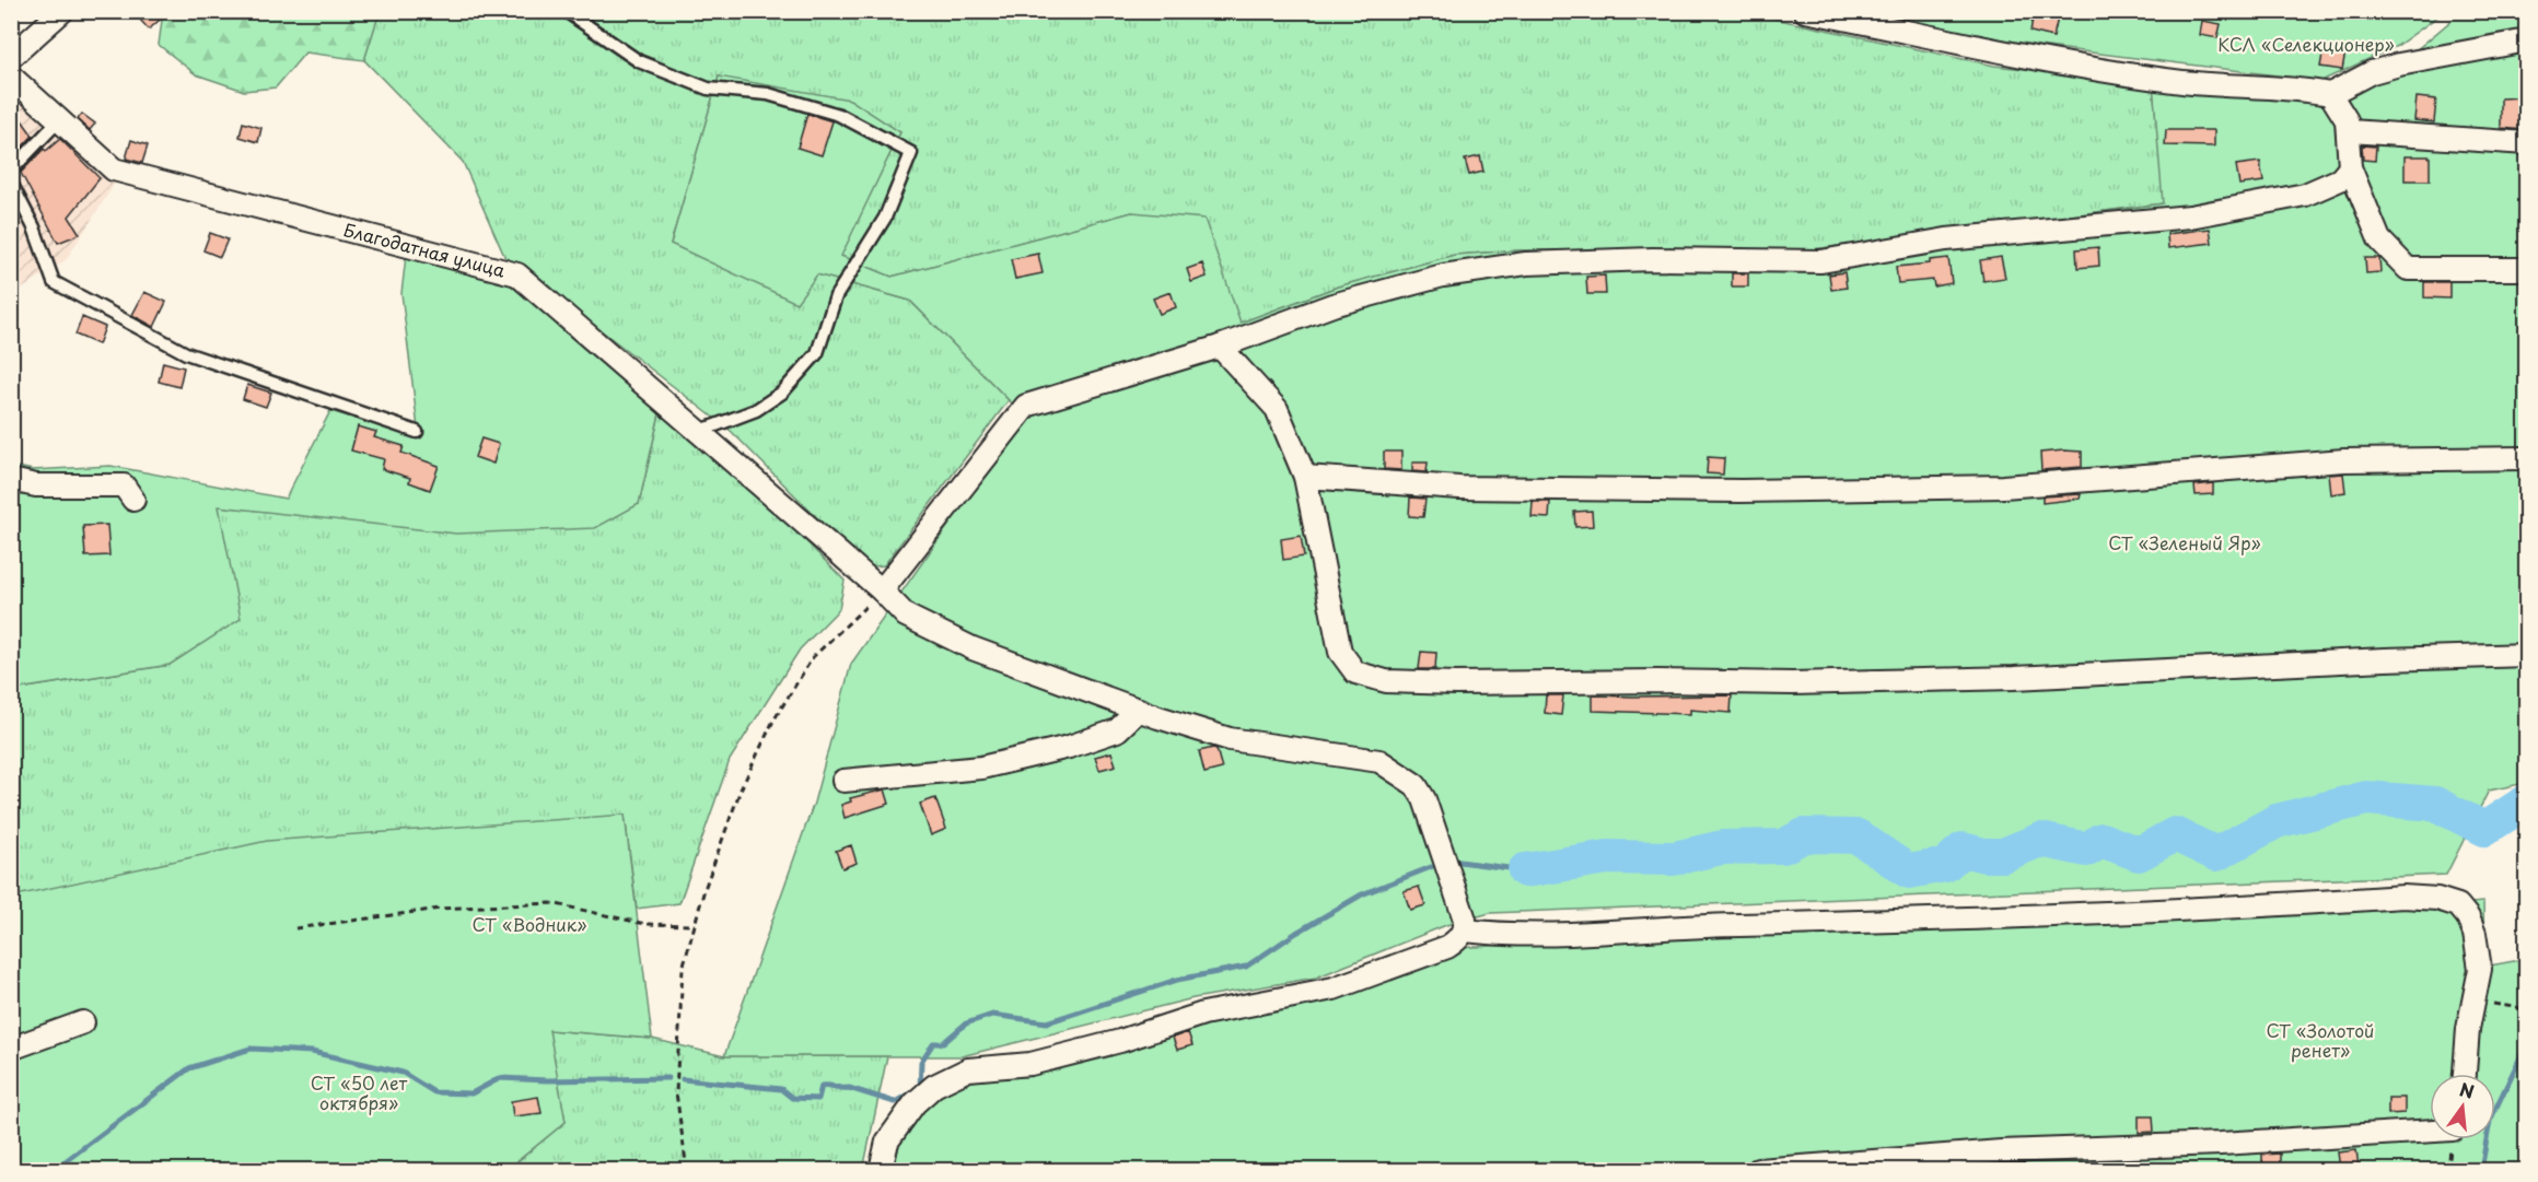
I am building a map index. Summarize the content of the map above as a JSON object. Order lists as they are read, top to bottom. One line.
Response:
{"streets":{"street":["Благодатная улица"]},"parks":["КСЛ «Селекционер»","СТ «Зеленый Яр»","СТ «Водник»","СТ «Золотой ренет»","СТ «50 лет октября»"],"north":"top"}
